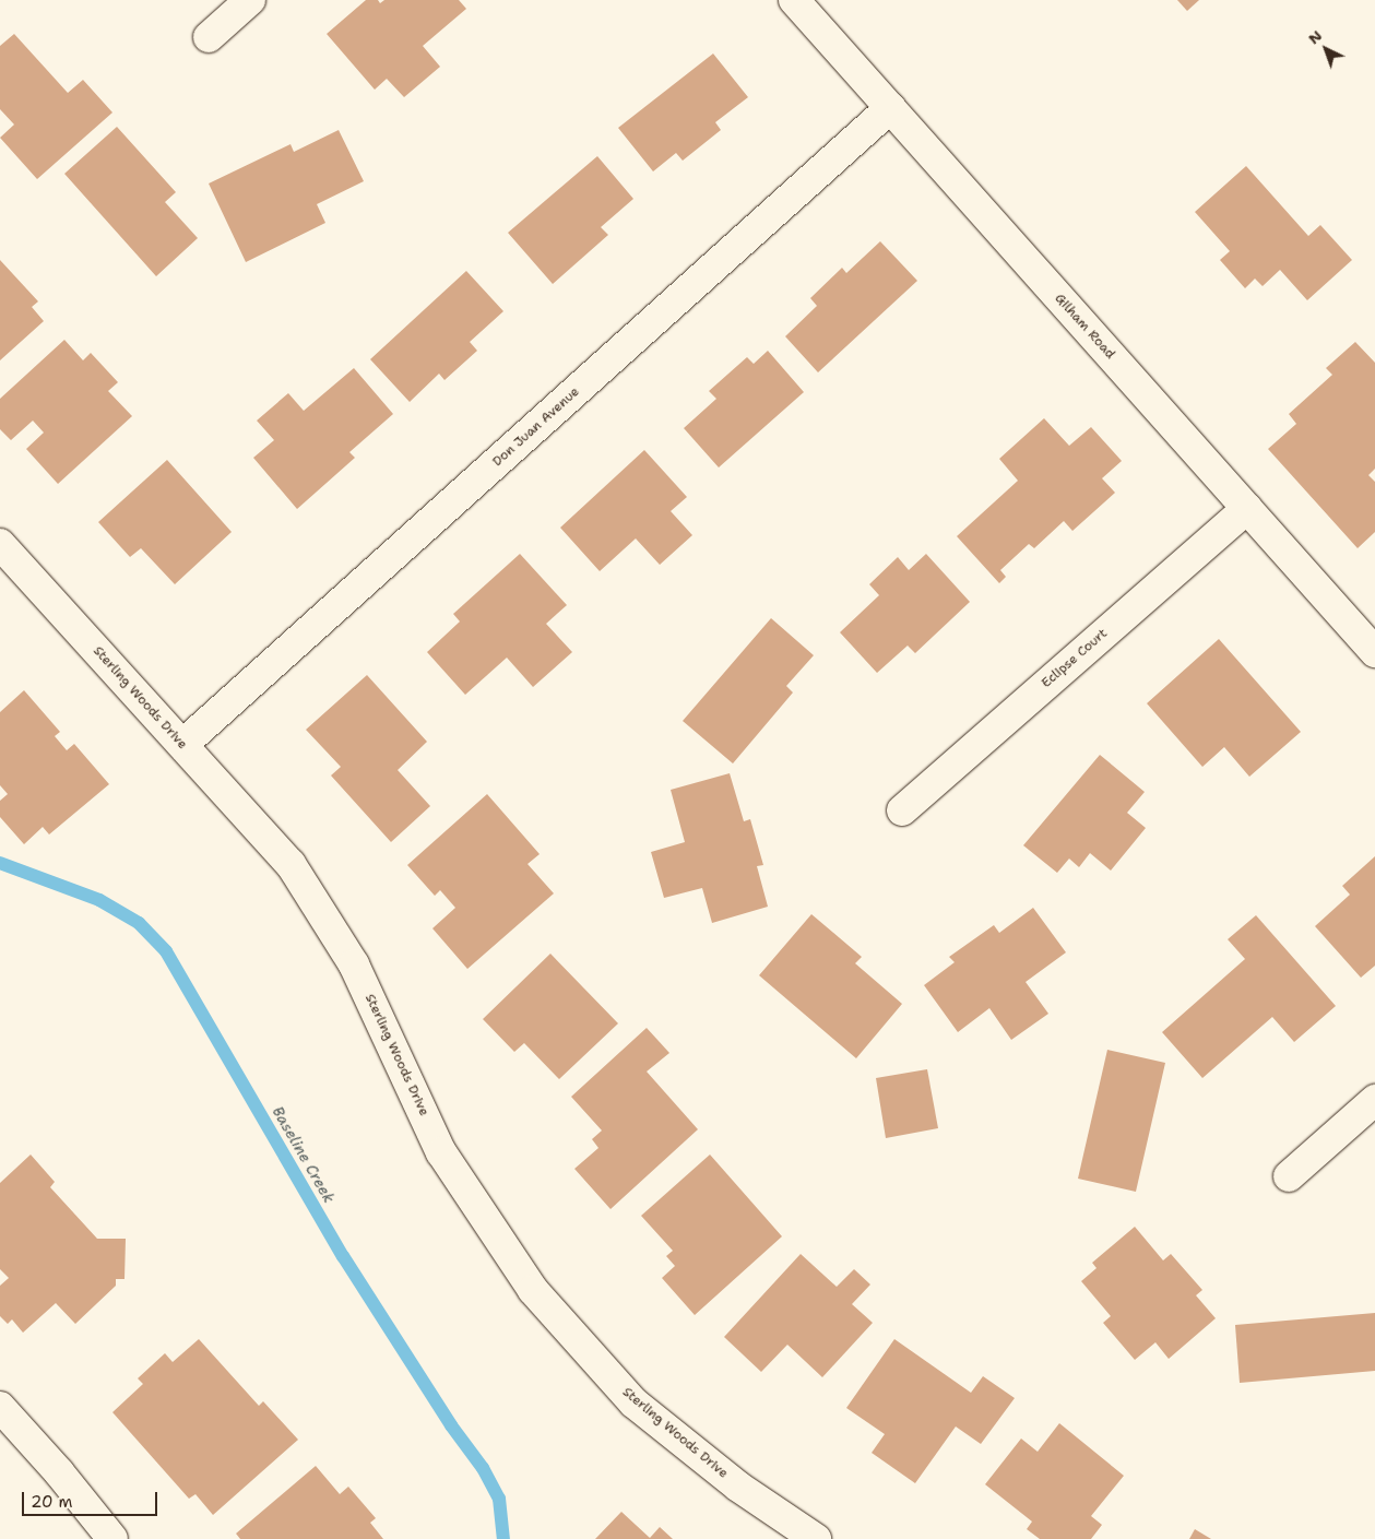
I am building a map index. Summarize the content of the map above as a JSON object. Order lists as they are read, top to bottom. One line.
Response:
{"streets":{"street":["Gilham Road","Don Juan Avenue","Eclipse Court","Sterling Woods Drive"]},"crossings":[["Gilham Road","Don Juan Avenue"],["Gilham Road","Eclipse Court"],["Don Juan Avenue","Sterling Woods Drive"]],"water":["Baseline Creek"],"scale_bar":"20 m","north":"top left"}
